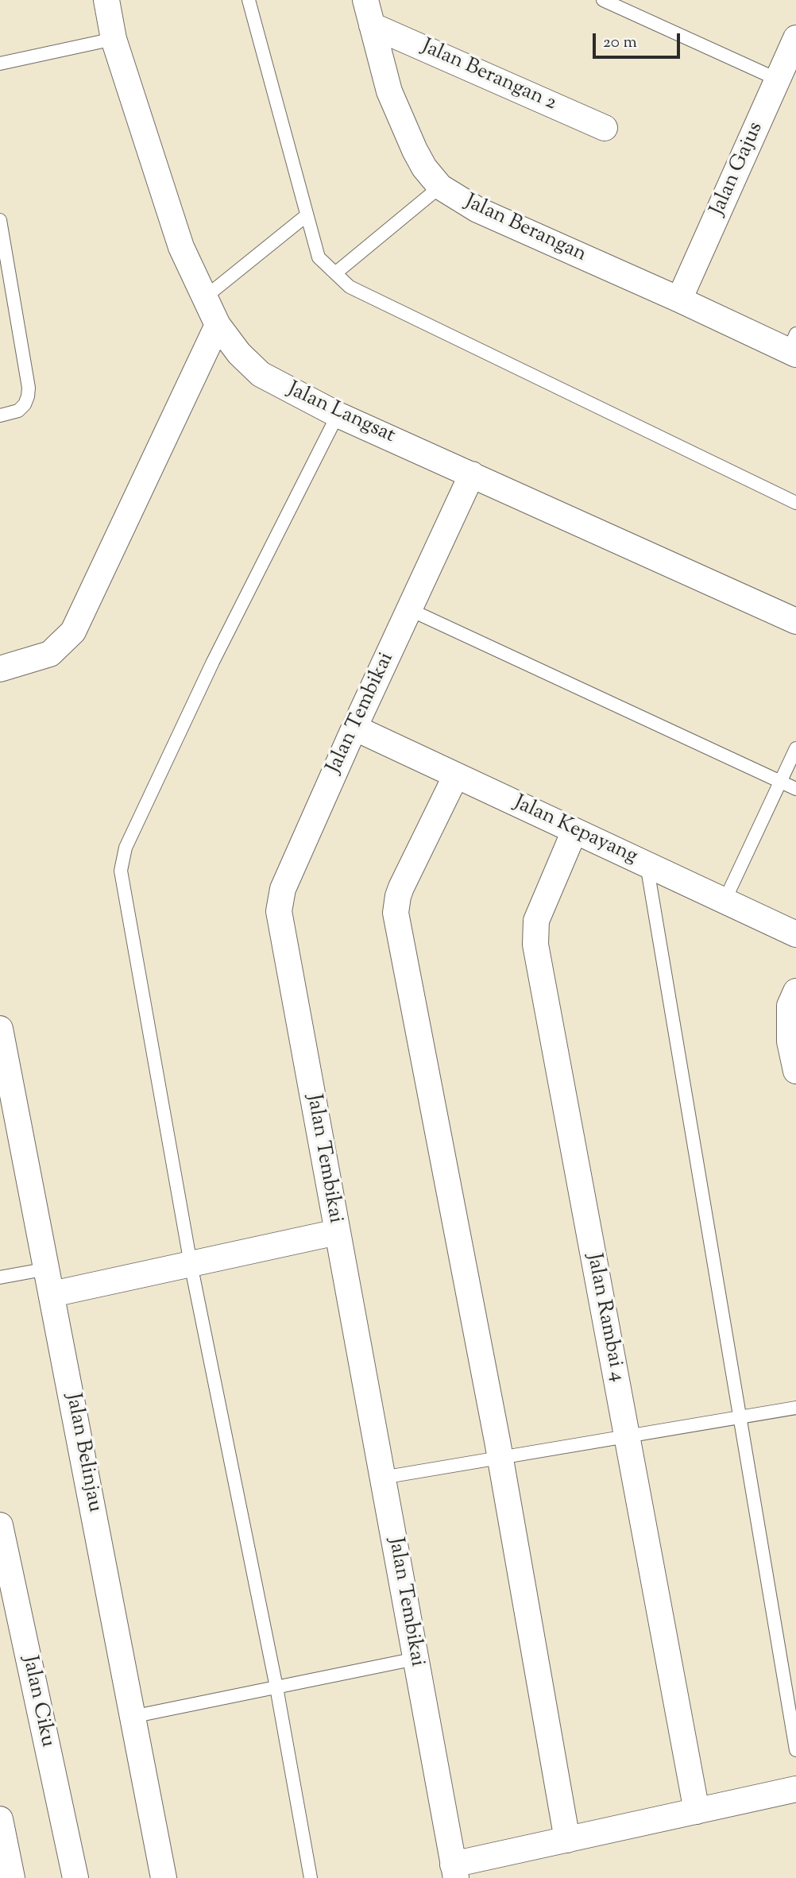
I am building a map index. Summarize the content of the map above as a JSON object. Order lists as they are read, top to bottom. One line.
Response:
{"streets":{"street":["Jalan Berangan 2","Jalan Gajus","Jalan Berangan","Jalan Langsat","Jalan Tembikai","Jalan Kepayang","Jalan Rambai 4","Jalan Belinjau","Jalan Ciku"]},"crossings":[["Jalan Berangan 2","Jalan Berangan"],["Jalan Gajus","Jalan Berangan"],["Jalan Langsat","Jalan Tembikai"],["Jalan Tembikai","Jalan Kepayang"],["Jalan Kepayang","Jalan Rambai 4"]],"scale_bar":"20 m"}
